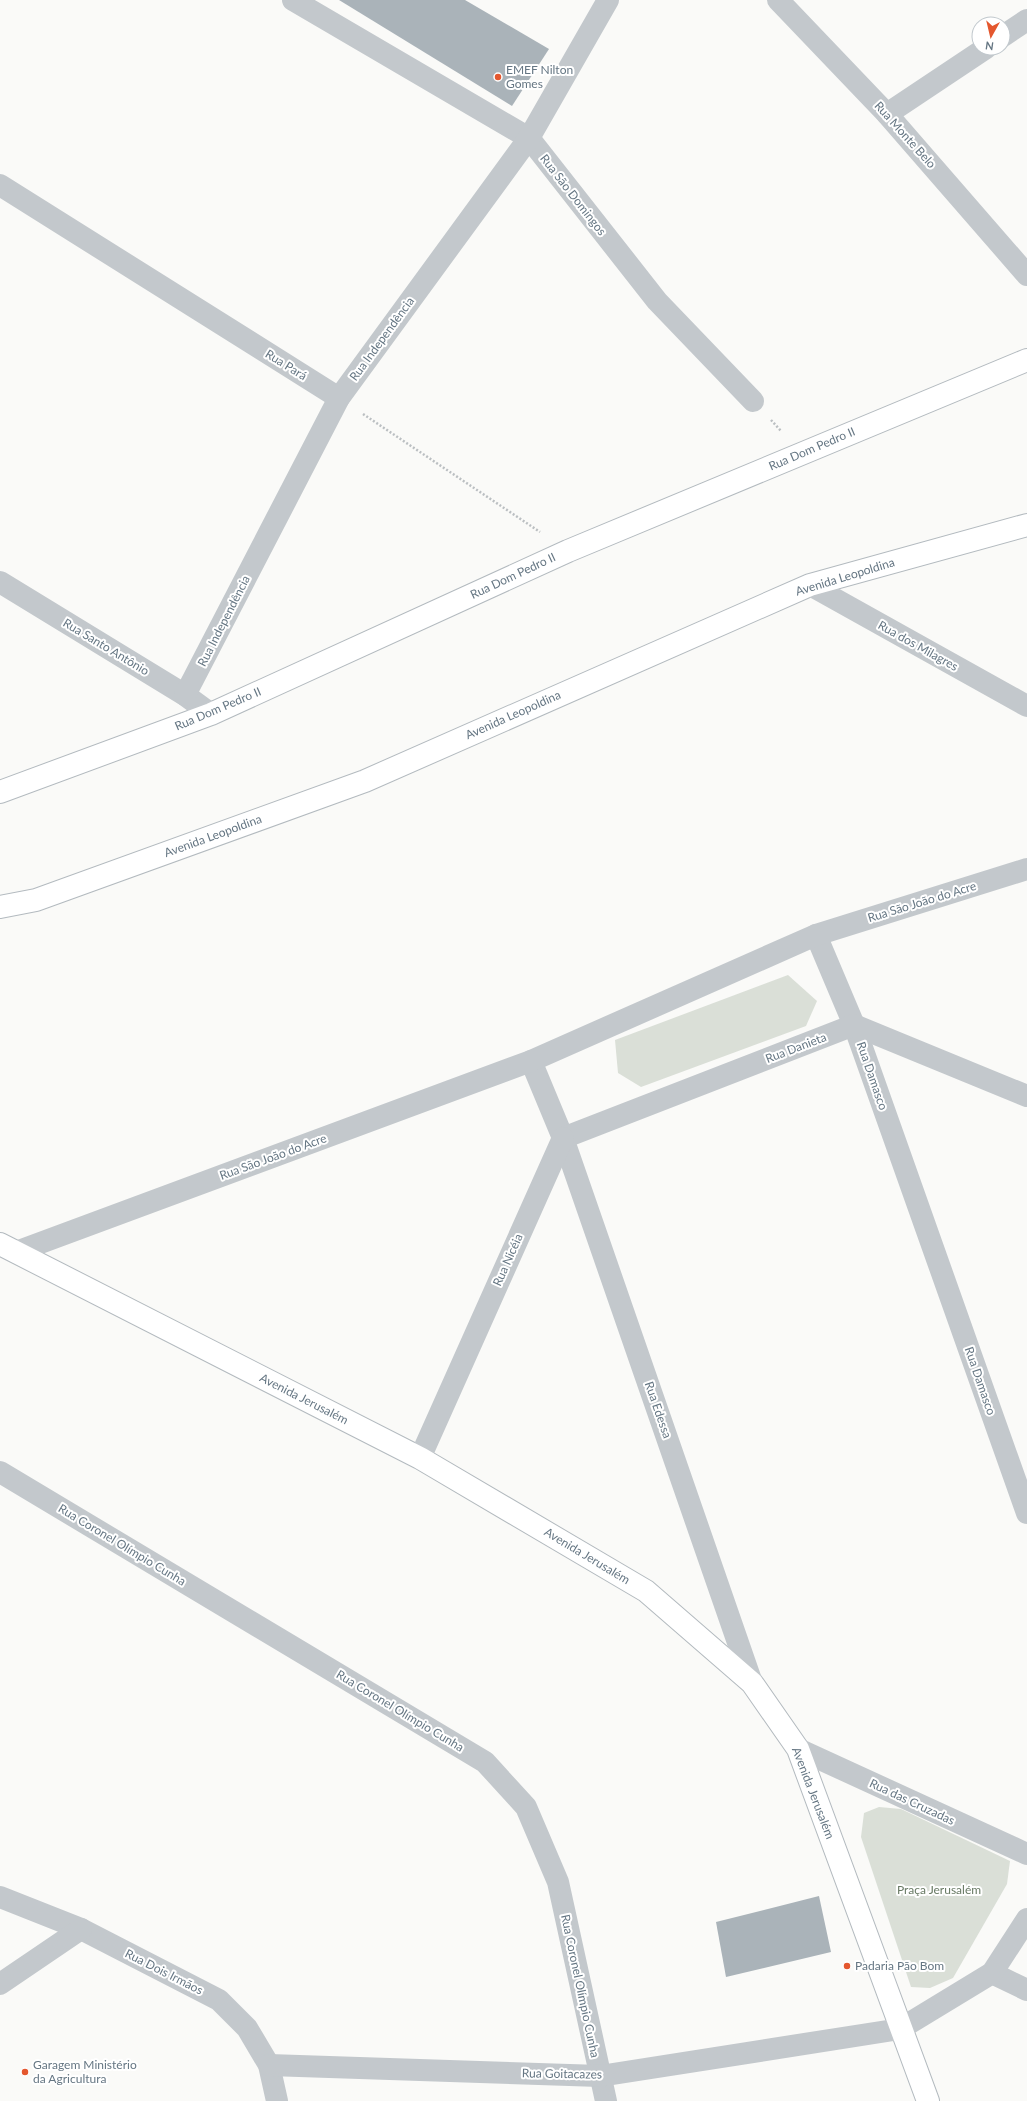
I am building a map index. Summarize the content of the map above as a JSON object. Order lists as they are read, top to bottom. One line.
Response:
{"streets":{"street":["Rua Monte Belo","Rua São Domingos","Rua Independência","Rua Pará","Rua Dom Pedro II","Avenida Leopoldina","Rua dos Milagres","Rua Santo Antônio","Rua São João do Acre","Rua Danieta","Rua Damasco","Rua Nicéia","Avenida Jerusalém","Rua Edessa","Rua Coronel Olímpio Cunha","Rua das Cruzadas","Rua Dois Irmãos","Rua Goitacazes"]},"crossings":[["Rua São Domingos","Rua Independência"],["Rua Independência","Rua Pará"],["Rua Independência","Rua Santo Antônio"],["Rua Dom Pedro II","Rua Santo Antônio"],["Avenida Leopoldina","Rua dos Milagres"],["Rua São João do Acre","Rua Damasco"],["Rua São João do Acre","Avenida Jerusalém"],["Rua Danieta","Rua Damasco"],["Rua Danieta","Rua Nicéia"],["Rua Danieta","Rua Edessa"],["Rua Nicéia","Avenida Jerusalém"],["Rua Nicéia","Rua Edessa"],["Avenida Jerusalém","Rua Edessa"],["Avenida Jerusalém","Rua das Cruzadas"],["Avenida Jerusalém","Rua Goitacazes"],["Rua Coronel Olímpio Cunha","Rua Goitacazes"],["Rua Dois Irmãos","Rua Goitacazes"]],"parks":["Praça Jerusalém"],"places":["EMEF Nilton Gomes","Padaria Pão Bom","Garagem Ministério da Agricultura"],"north":"bottom"}
